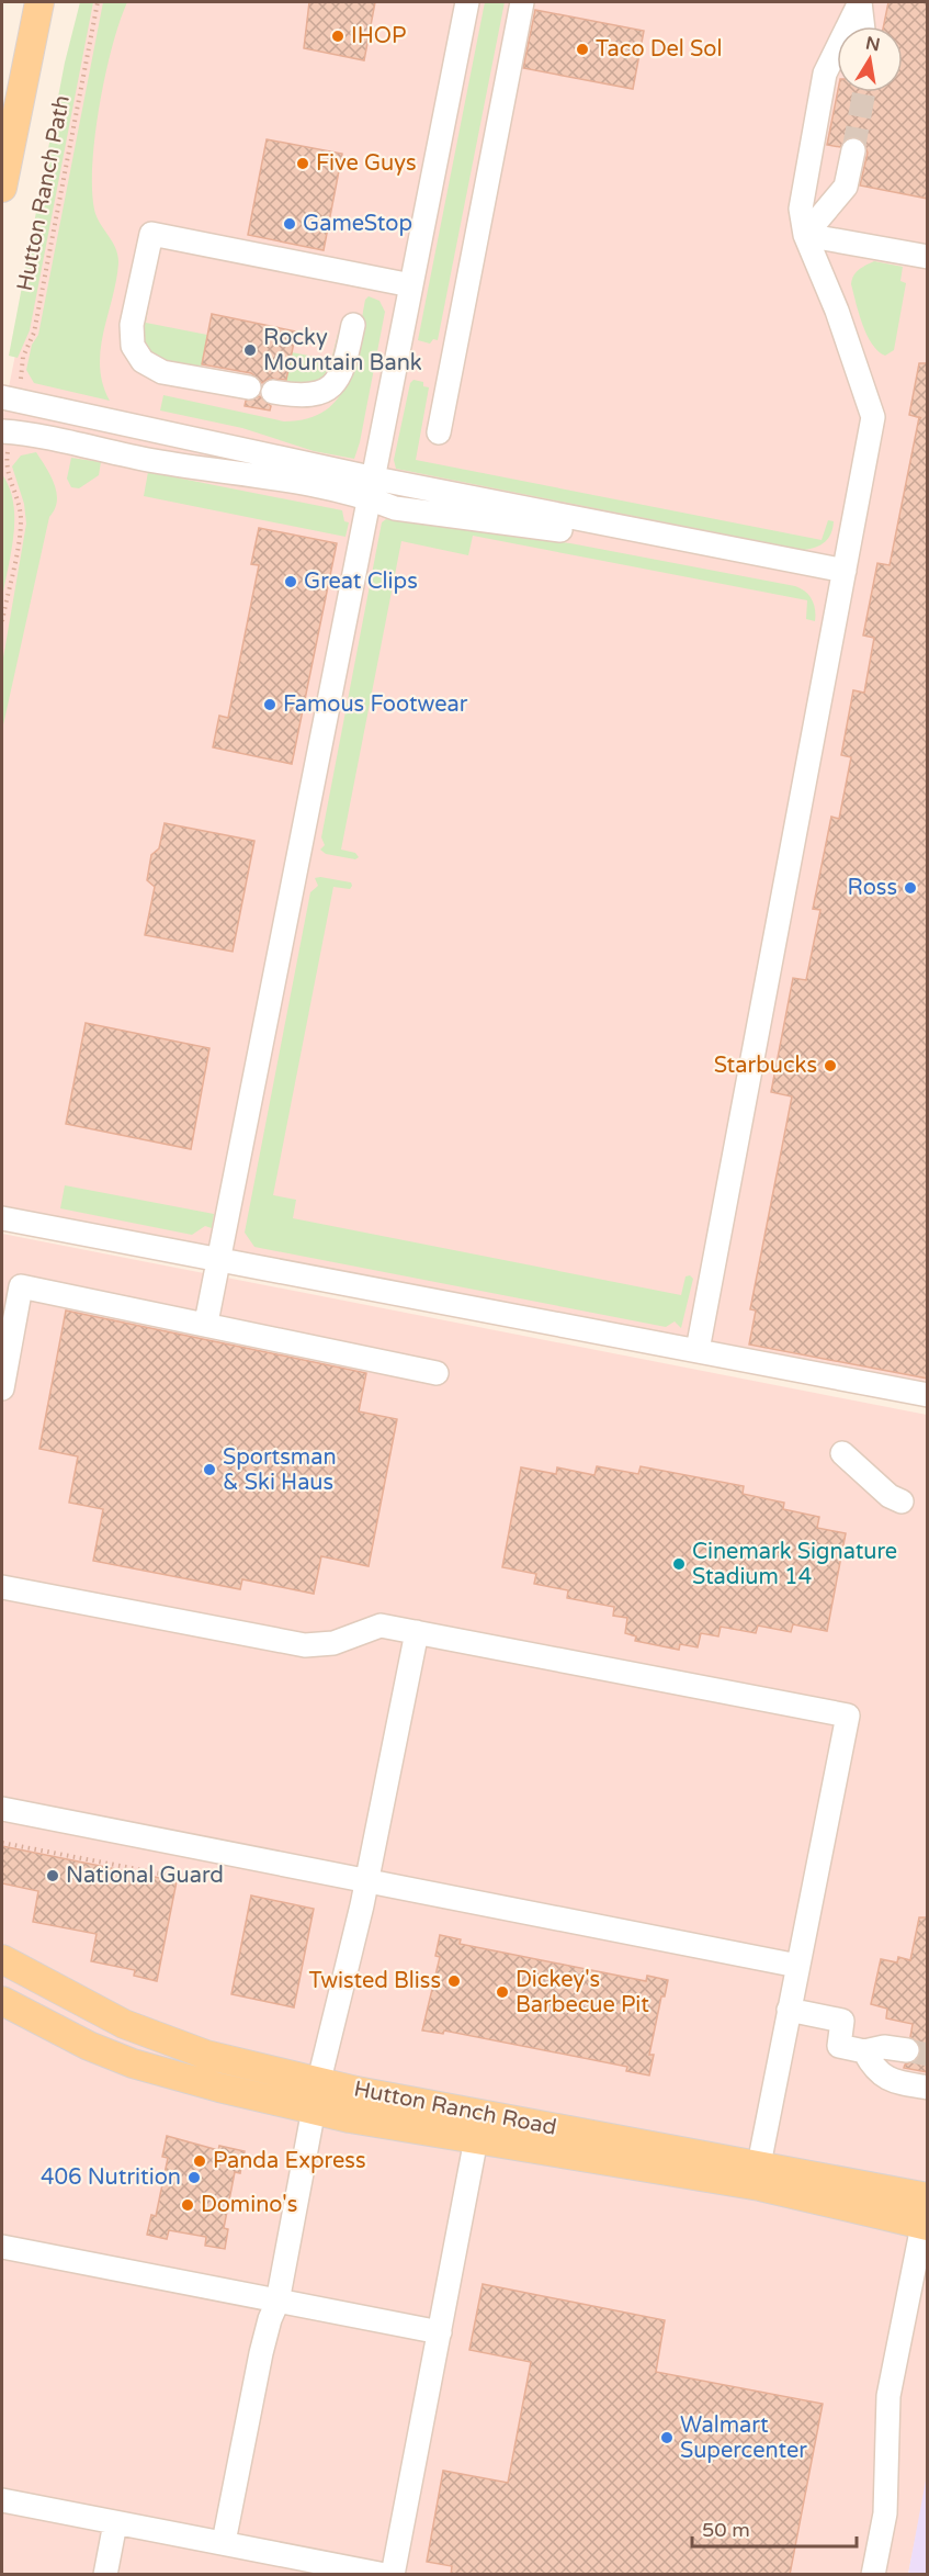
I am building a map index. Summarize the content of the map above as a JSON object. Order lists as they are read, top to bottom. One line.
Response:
{"streets":{"main road":["Hutton Ranch Road"],"path":["Hutton Ranch Path"]},"places":["IHOP","Taco Del Sol","Five Guys","GameStop","Rocky Mountain Bank","Great Clips","Famous Footwear","Ross","Starbucks","Sportsman & Ski Haus","Cinemark Signature Stadium 14","National Guard","Twisted Bliss","Dickey's Barbecue Pit","Panda Express","406 Nutrition","Domino's","Walmart Supercenter"],"scale_bar":"50 m","north":"top"}
